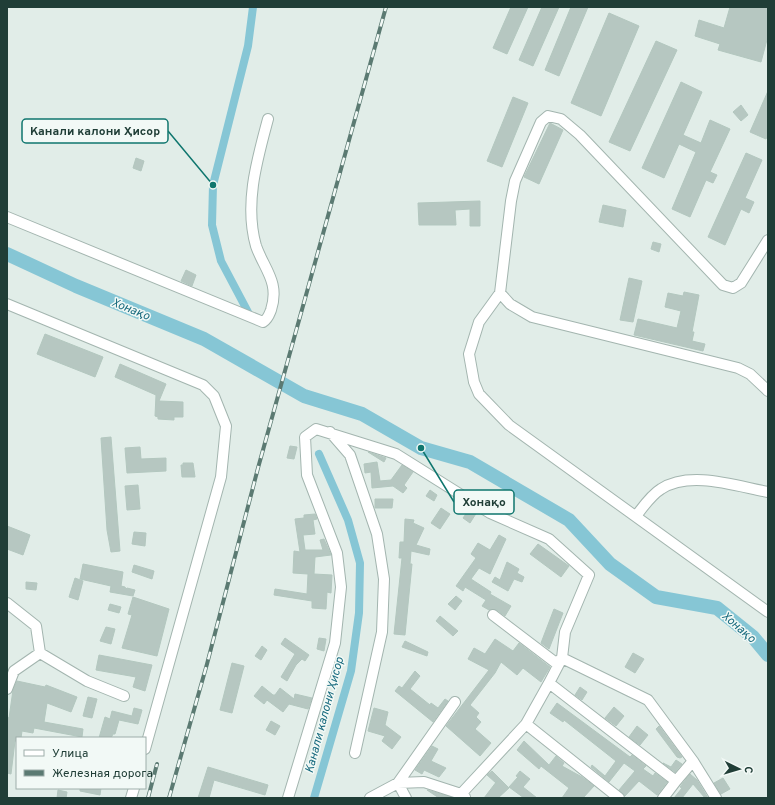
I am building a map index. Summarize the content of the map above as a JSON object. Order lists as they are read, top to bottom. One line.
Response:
{"water":["Хонақо","Канали калони Ҳисор"],"places":["Канали калони Ҳисор","Хонақо"],"legend":["Улица","Железная дорога"],"north":"right"}
